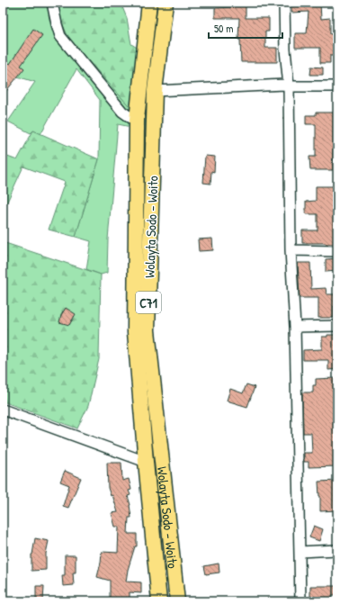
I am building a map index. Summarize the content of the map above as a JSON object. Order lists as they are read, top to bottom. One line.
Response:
{"streets":{"highway":["Wolayta Sodo - Woito","C71"]},"scale_bar":"50 m"}
